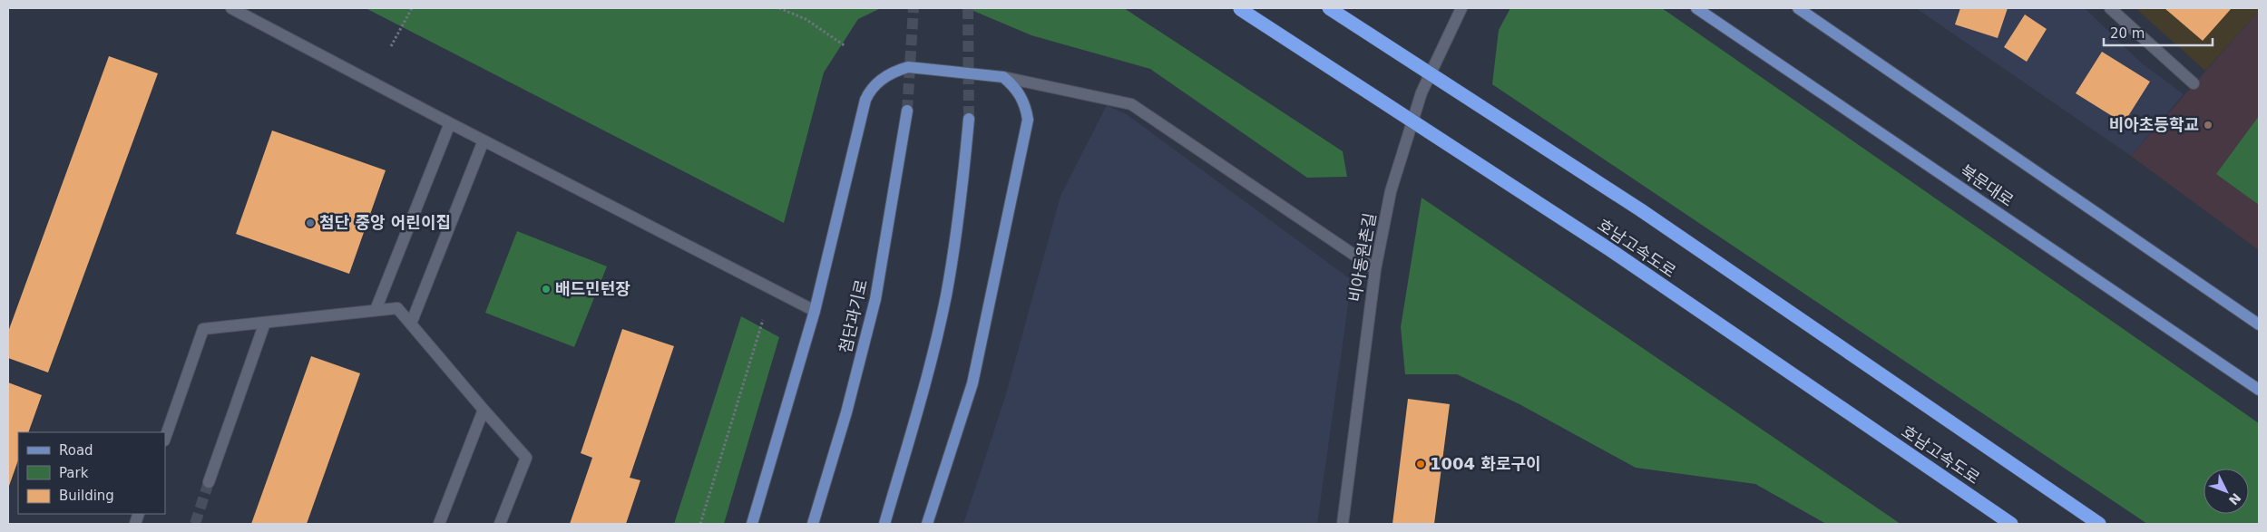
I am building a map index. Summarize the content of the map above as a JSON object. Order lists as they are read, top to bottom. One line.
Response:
{"streets":{"highway":["호남고속도로"],"main road":["북문대로","첨단과기로"],"street":["비아동원촌길"]},"places":["비아초등학교","첨단 중앙 어린이집","배드민턴장","1004 화로구이"],"legend":["Road","Park","Building"],"scale_bar":"20 m","north":"bottom right"}
